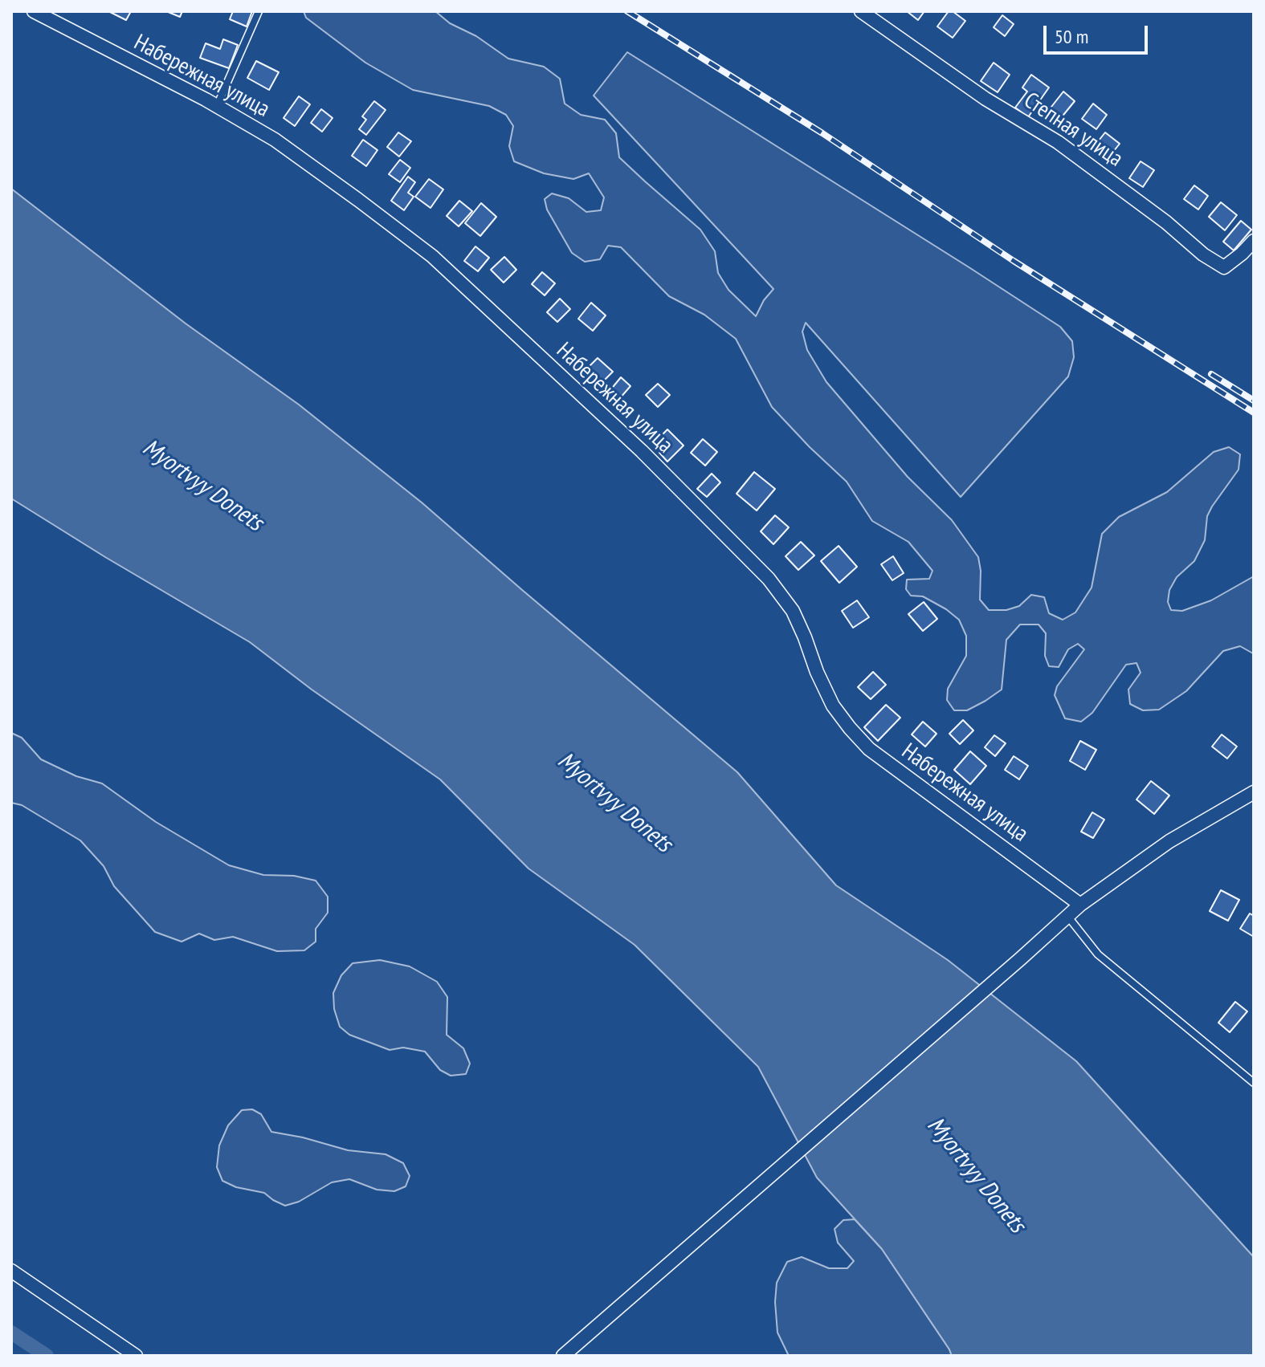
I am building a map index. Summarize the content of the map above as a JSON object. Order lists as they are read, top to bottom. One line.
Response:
{"streets":{"street":["Набережная улица","Степная улица"]},"water":["Myortvyy Donets"],"scale_bar":"50 m"}
